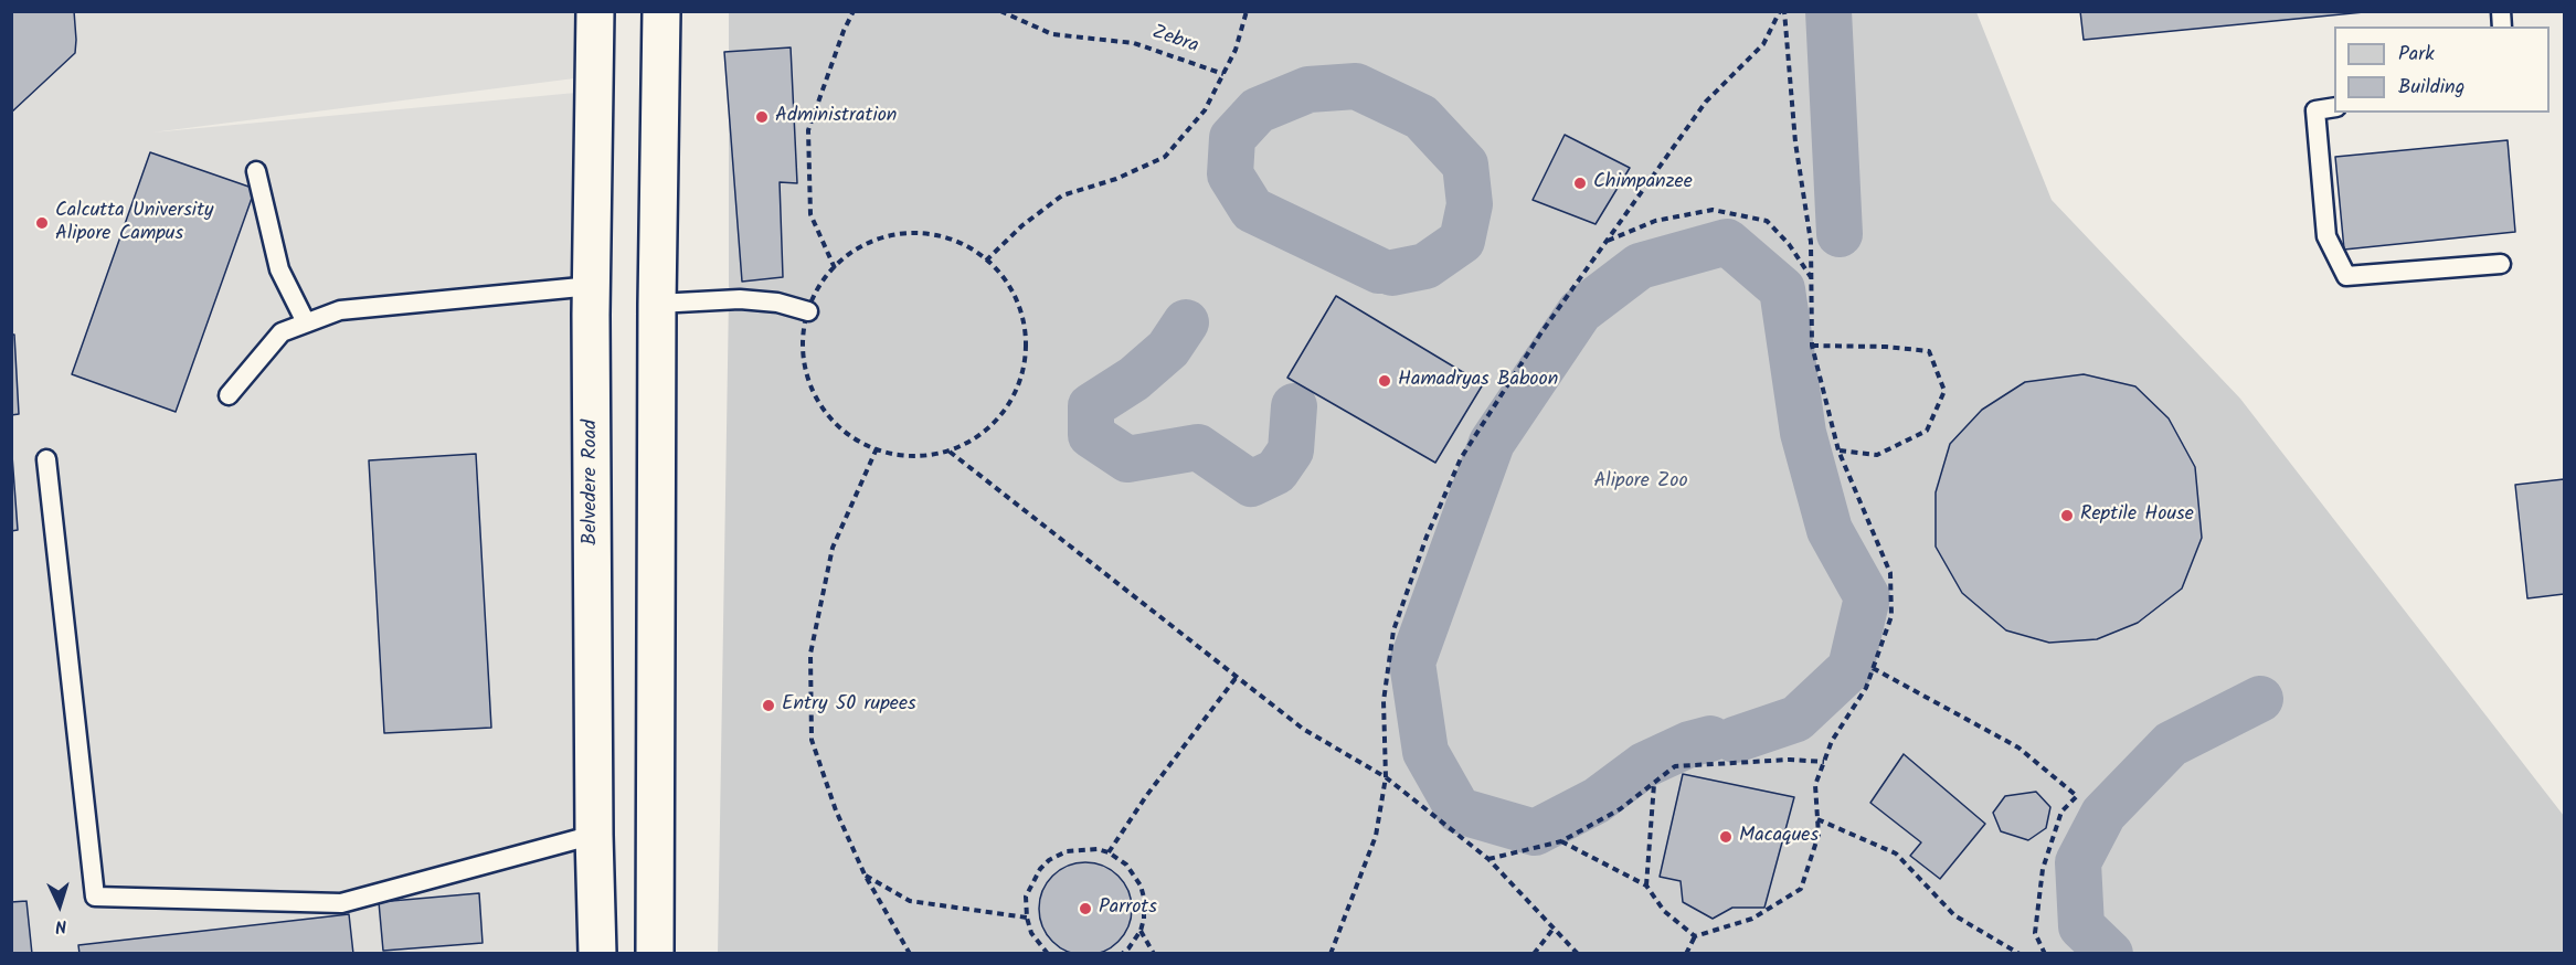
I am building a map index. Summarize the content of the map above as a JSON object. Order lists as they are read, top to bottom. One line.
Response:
{"streets":{"highway":["Belvedere Road"],"path":["Zebra"]},"parks":["Alipore Zoo"],"places":["Administration","Chimpanzee","Calcutta University Alipore Campus","Hamadryas Baboon","Reptile House","Entry 50 rupees","Macaques","Parrots"],"legend":["Park","Building"],"north":"bottom"}
